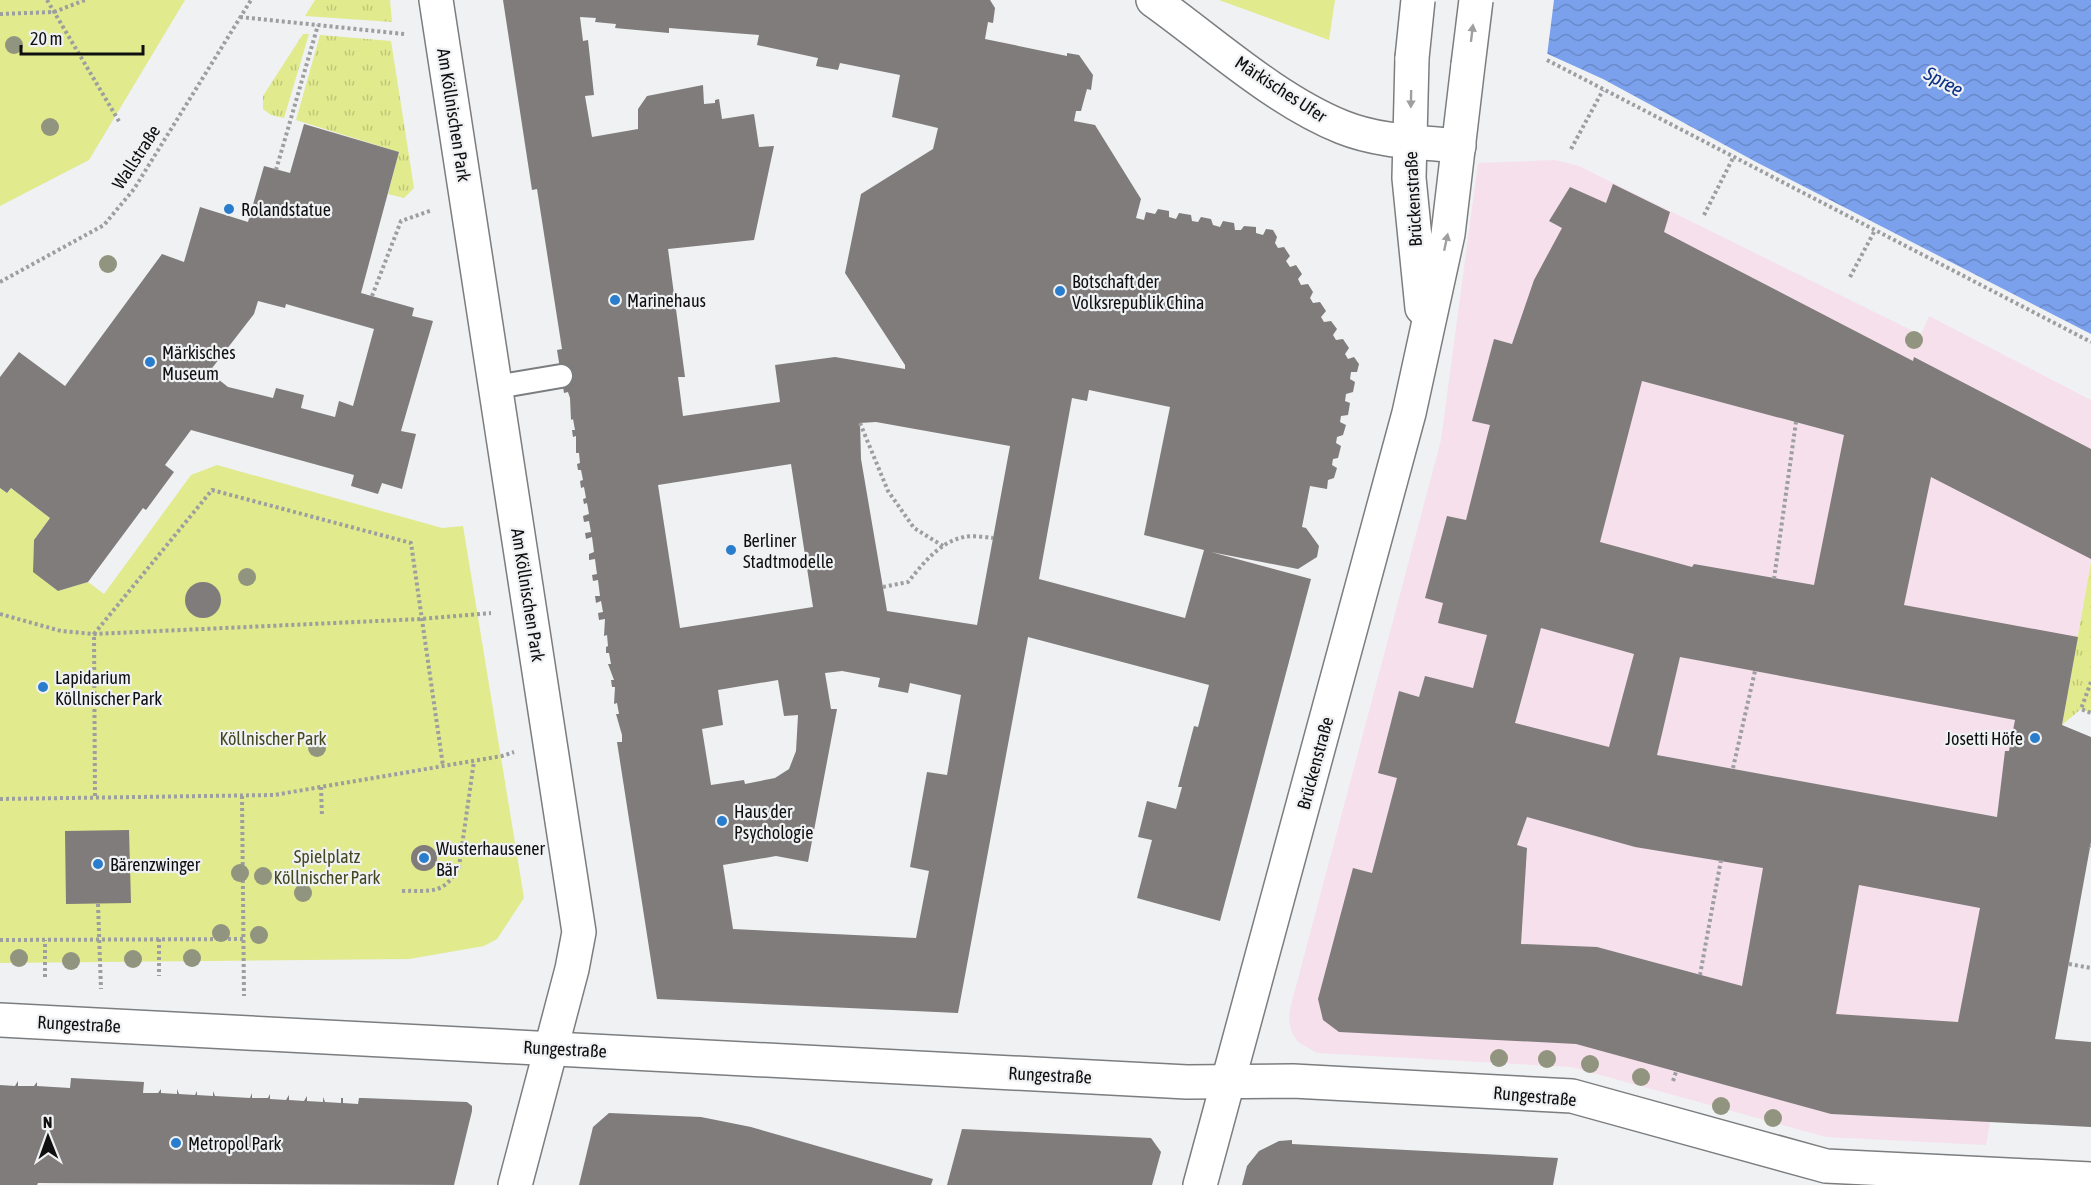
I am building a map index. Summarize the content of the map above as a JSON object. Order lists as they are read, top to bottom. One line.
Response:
{"streets":{"street":["Märkisches Ufer","Am Köllnischen Park","Brückenstraße","Rungestraße"],"path":["Wallstraße"]},"crossings":[["Märkisches Ufer","Brückenstraße"],["Am Köllnischen Park","Rungestraße"],["Brückenstraße","Rungestraße"]],"water":["Spree"],"parks":["Köllnischer Park","Spielplatz Köllnischer Park"],"places":["Rolandstatue","Botschaft der Volksrepublik China","Marinehaus","Märkisches Museum","Berliner Stadtmodelle","Lapidarium Köllnischer Park","Josetti Höfe","Haus der Psychologie","Wusterhausener Bär","Bärenzwinger","Metropol Park"],"scale_bar":"20 m","north":"top"}
